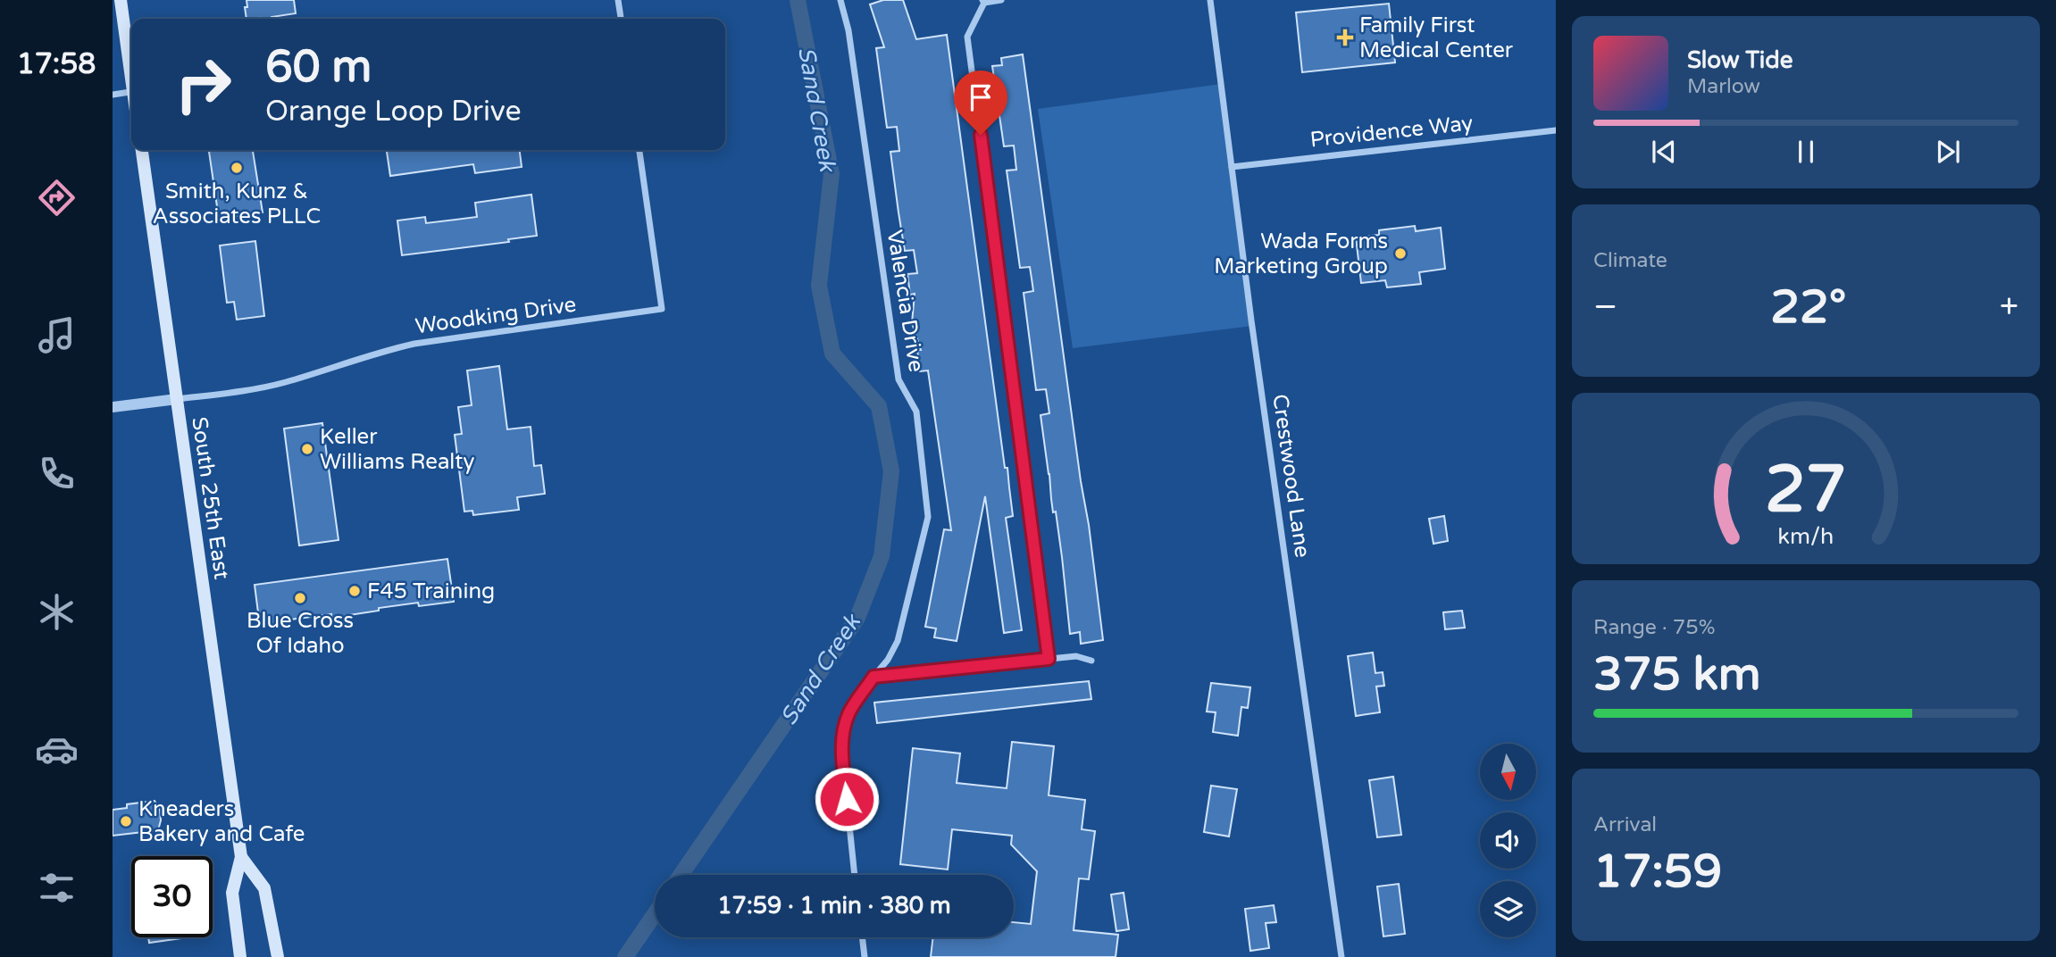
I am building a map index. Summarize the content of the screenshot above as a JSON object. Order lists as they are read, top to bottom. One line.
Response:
{"streets":{"main road":["South 25th East"],"street":["Providence Way","Valencia Drive","Woodking Drive","Crestwood Lane"]},"crossings":[["Providence Way","Crestwood Lane"],["Woodking Drive","South 25th East"]],"water":["Sand Creek"],"places":{"health":["Family First Medical Center"],"other":["Smith, Kunz & Associates PLLC","Wada Forms Marketing Group","Keller Williams Realty","F45 Training","Blue Cross Of Idaho","Kneaders Bakery and Cafe"]},"north":"bottom","page":{"tabs":"17:58","turn":["60 m","Orange Loop Drive"],"song":["Slow Tide","Marlow"],"tile":["Climate",["Range · 75%","375 km"],["Arrival","17:59"]],"heat":["−","22°","+"],"limit":"30","trip":"17:59 · 1 min · 380 m","gauge":["27","km/h"]}}
